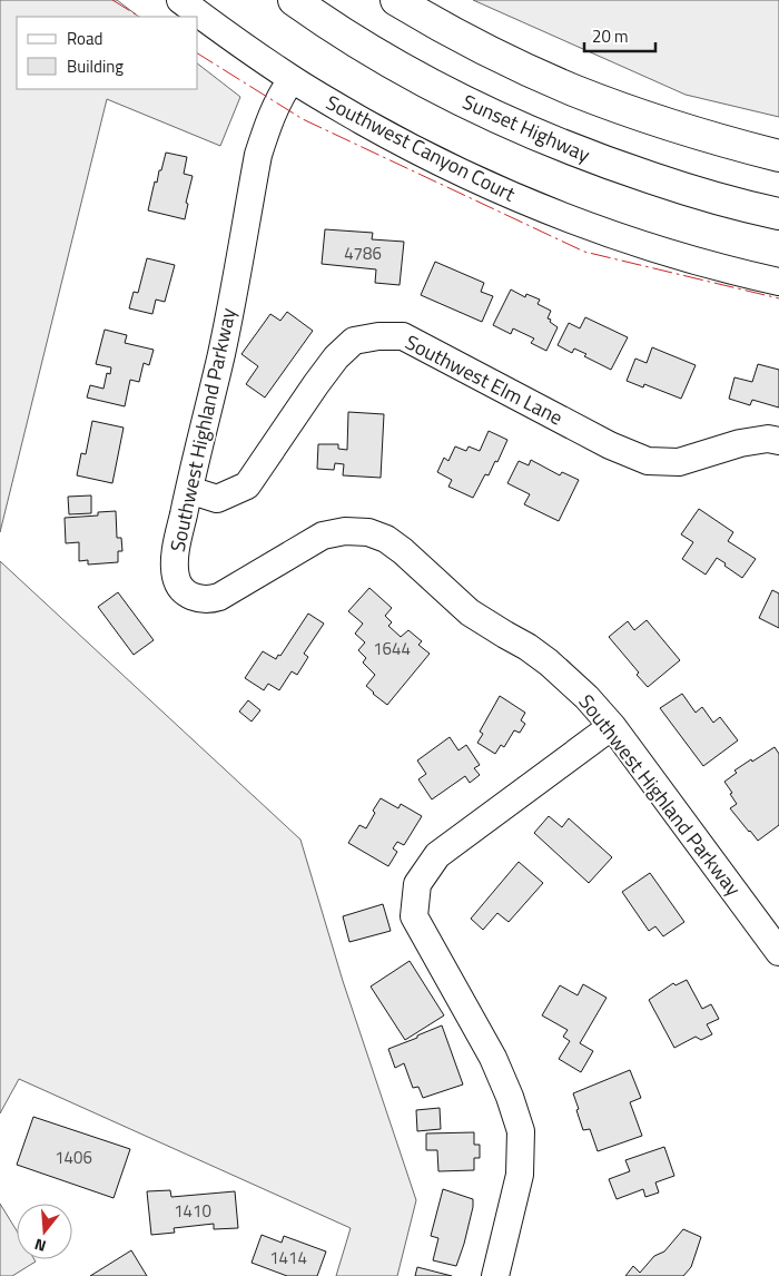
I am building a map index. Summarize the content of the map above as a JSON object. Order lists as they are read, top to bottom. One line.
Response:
{"streets":{"highway":["Sunset Highway"],"street":["Southwest Canyon Court","Southwest Elm Lane","Southwest Highland Parkway"]},"crossings":[["Southwest Canyon Court","Southwest Highland Parkway"],["Southwest Elm Lane","Southwest Highland Parkway"]],"house_numbers":["4786","1644","1406","1410","1414"],"legend":["Road","Building"],"scale_bar":"20 m","north":"bottom"}
